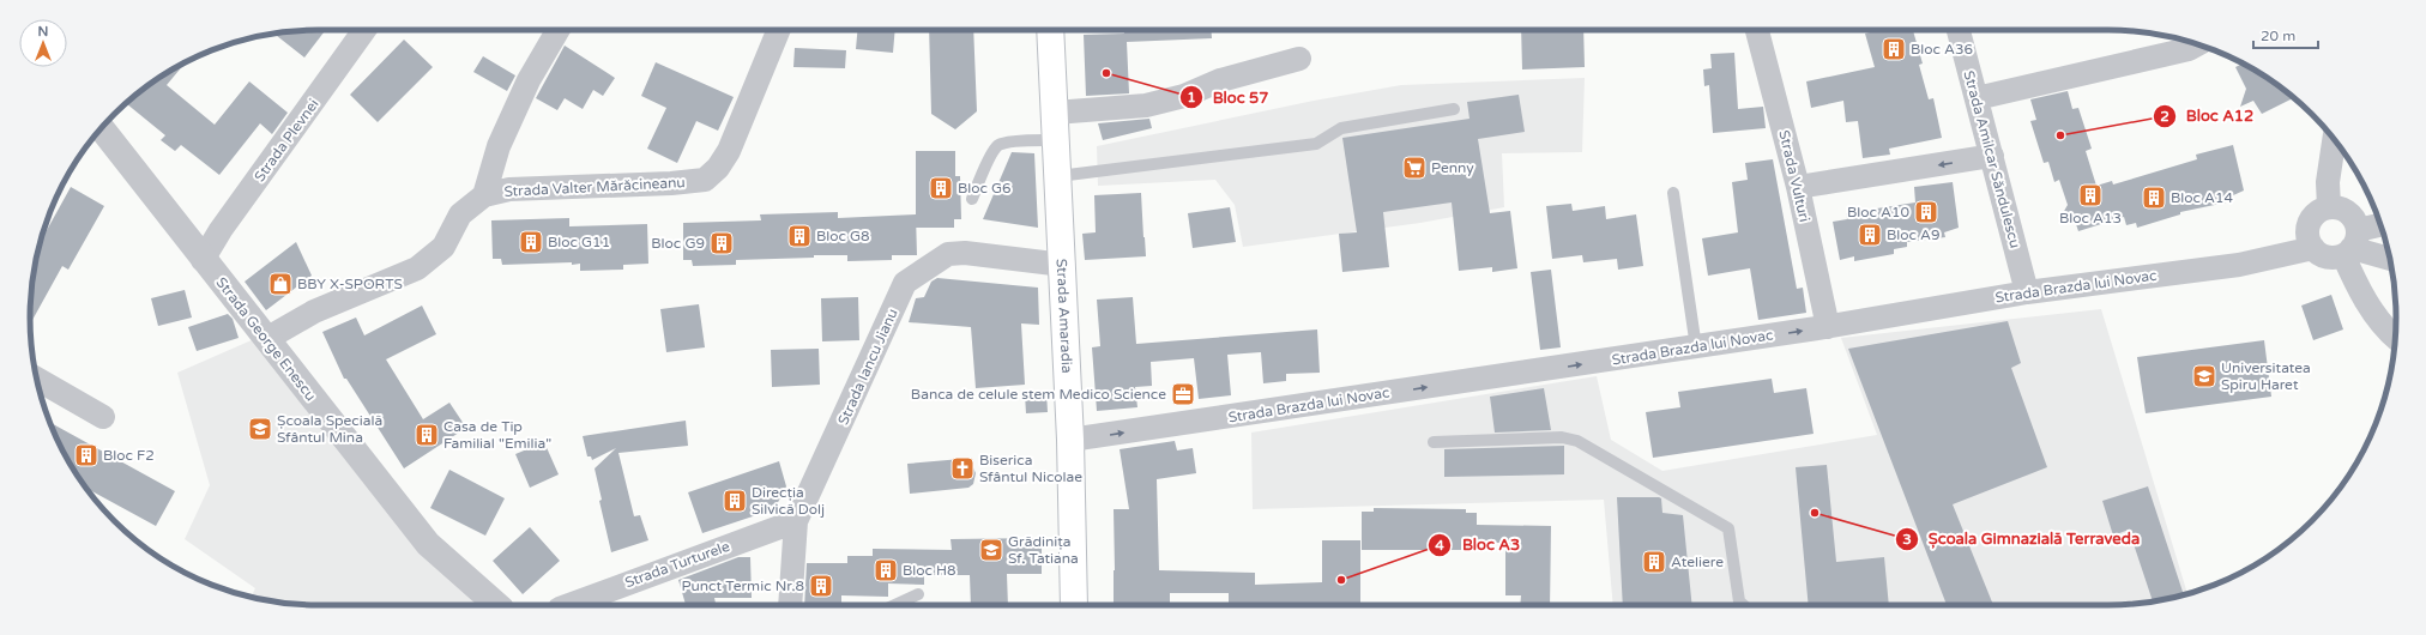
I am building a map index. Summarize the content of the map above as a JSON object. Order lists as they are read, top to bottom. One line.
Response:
{"streets":{"main road":["Strada Amaradia"],"street":["Strada Plevnei","Strada Amilcar Săndulescu","Strada Vulturi","Strada Valter Mărăcineanu","Strada Brazda lui Novac","Strada George Enescu","Strada Iancu Jianu","Strada Turturele"]},"crossings":[["Strada Plevnei","Strada George Enescu"],["Strada Amilcar Săndulescu","Strada Brazda lui Novac"],["Strada Vulturi","Strada Brazda lui Novac"],["Strada Valter Mărăcineanu","Strada George Enescu"],["Strada Brazda lui Novac","Strada Amaradia"],["Strada Amaradia","Strada Iancu Jianu"],["Strada Iancu Jianu","Strada Turturele"]],"one_way":["Strada Brazda lui Novac"],"places":{"building":["Bloc A36","Bloc G6","Bloc A13","Bloc A14","Bloc A10","Bloc A9","Bloc G8","Bloc G11","Bloc G9","Casa de Tip Familial \"Emilia\"","Bloc F2","Direcția Silvică Dolj","Ateliere","Bloc H8","Punct Termic Nr.8"],"other":["Bloc 57","Bloc A12","Școala Gimnazială Terraveda","Bloc A3"],"supermarket":["Penny"],"shop":["BBY X-SPORTS"],"school or university":["Universitatea Spiru Haret","Școala Specială Sfântul Mina","Grădinița Sf. Tatiana"],"office":["Banca de celule stem Medico Science"],"church":["Biserica Sfântul Nicolae"]},"scale_bar":"20 m","north":"top"}
